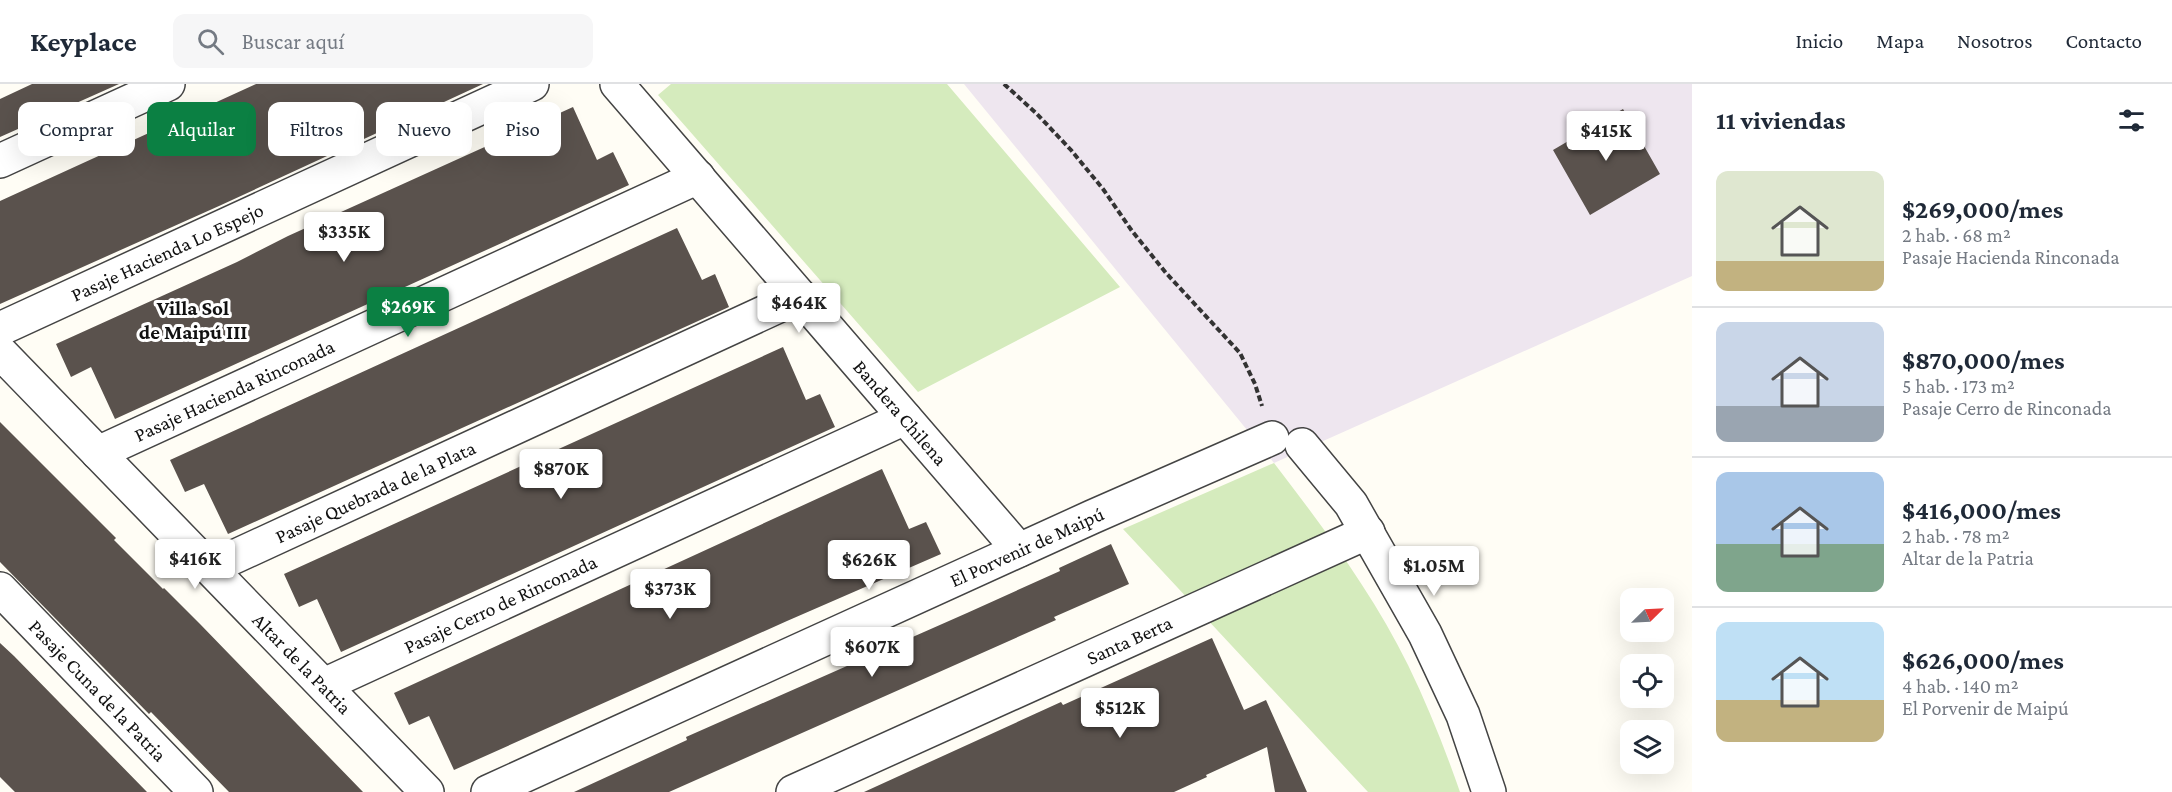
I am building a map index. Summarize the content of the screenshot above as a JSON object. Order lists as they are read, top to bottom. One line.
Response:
{"streets":{"street":["Pasaje Hacienda Lo Espejo","Pasaje Hacienda Rinconada","Bandera Chilena","Pasaje Quebrada de la Plata","El Porvenir de Maipú","Pasaje Cerro de Rinconada","Santa Berta","Altar de la Patria","Pasaje Cuna de la Patria"]},"crossings":[["Pasaje Hacienda Rinconada","Bandera Chilena"],["Pasaje Hacienda Rinconada","Altar de la Patria"],["Bandera Chilena","Pasaje Quebrada de la Plata"],["Bandera Chilena","El Porvenir de Maipú"],["Bandera Chilena","Pasaje Cerro de Rinconada"],["Pasaje Quebrada de la Plata","Altar de la Patria"],["Pasaje Cerro de Rinconada","Altar de la Patria"]],"districts":["Villa Sol de Maipú III"],"north":"top right","page":{"header":"Keyplace","search":"Buscar aquí","nav":["Inicio","Mapa","Nosotros","Contacto"],"heading":"11 viviendas","chip":["Comprar","Alquilar","Filtros","Nuevo","Piso"],"price":["$415K","$335K","$464K","$269K","$870K","$416K","$626K","$1.05M","$373K","$607K","$512K"],"list":[{"name":"$269,000/mes","note":"2 hab. · 68 m² · Pasaje Hacienda Rinconada"},{"name":"$870,000/mes","note":"5 hab. · 173 m² · Pasaje Cerro de Rinconada"},{"name":"$416,000/mes","note":"2 hab. · 78 m² · Altar de la Patria"},{"name":"$626,000/mes","note":"4 hab. · 140 m² · El Porvenir de Maipú"}]}}
